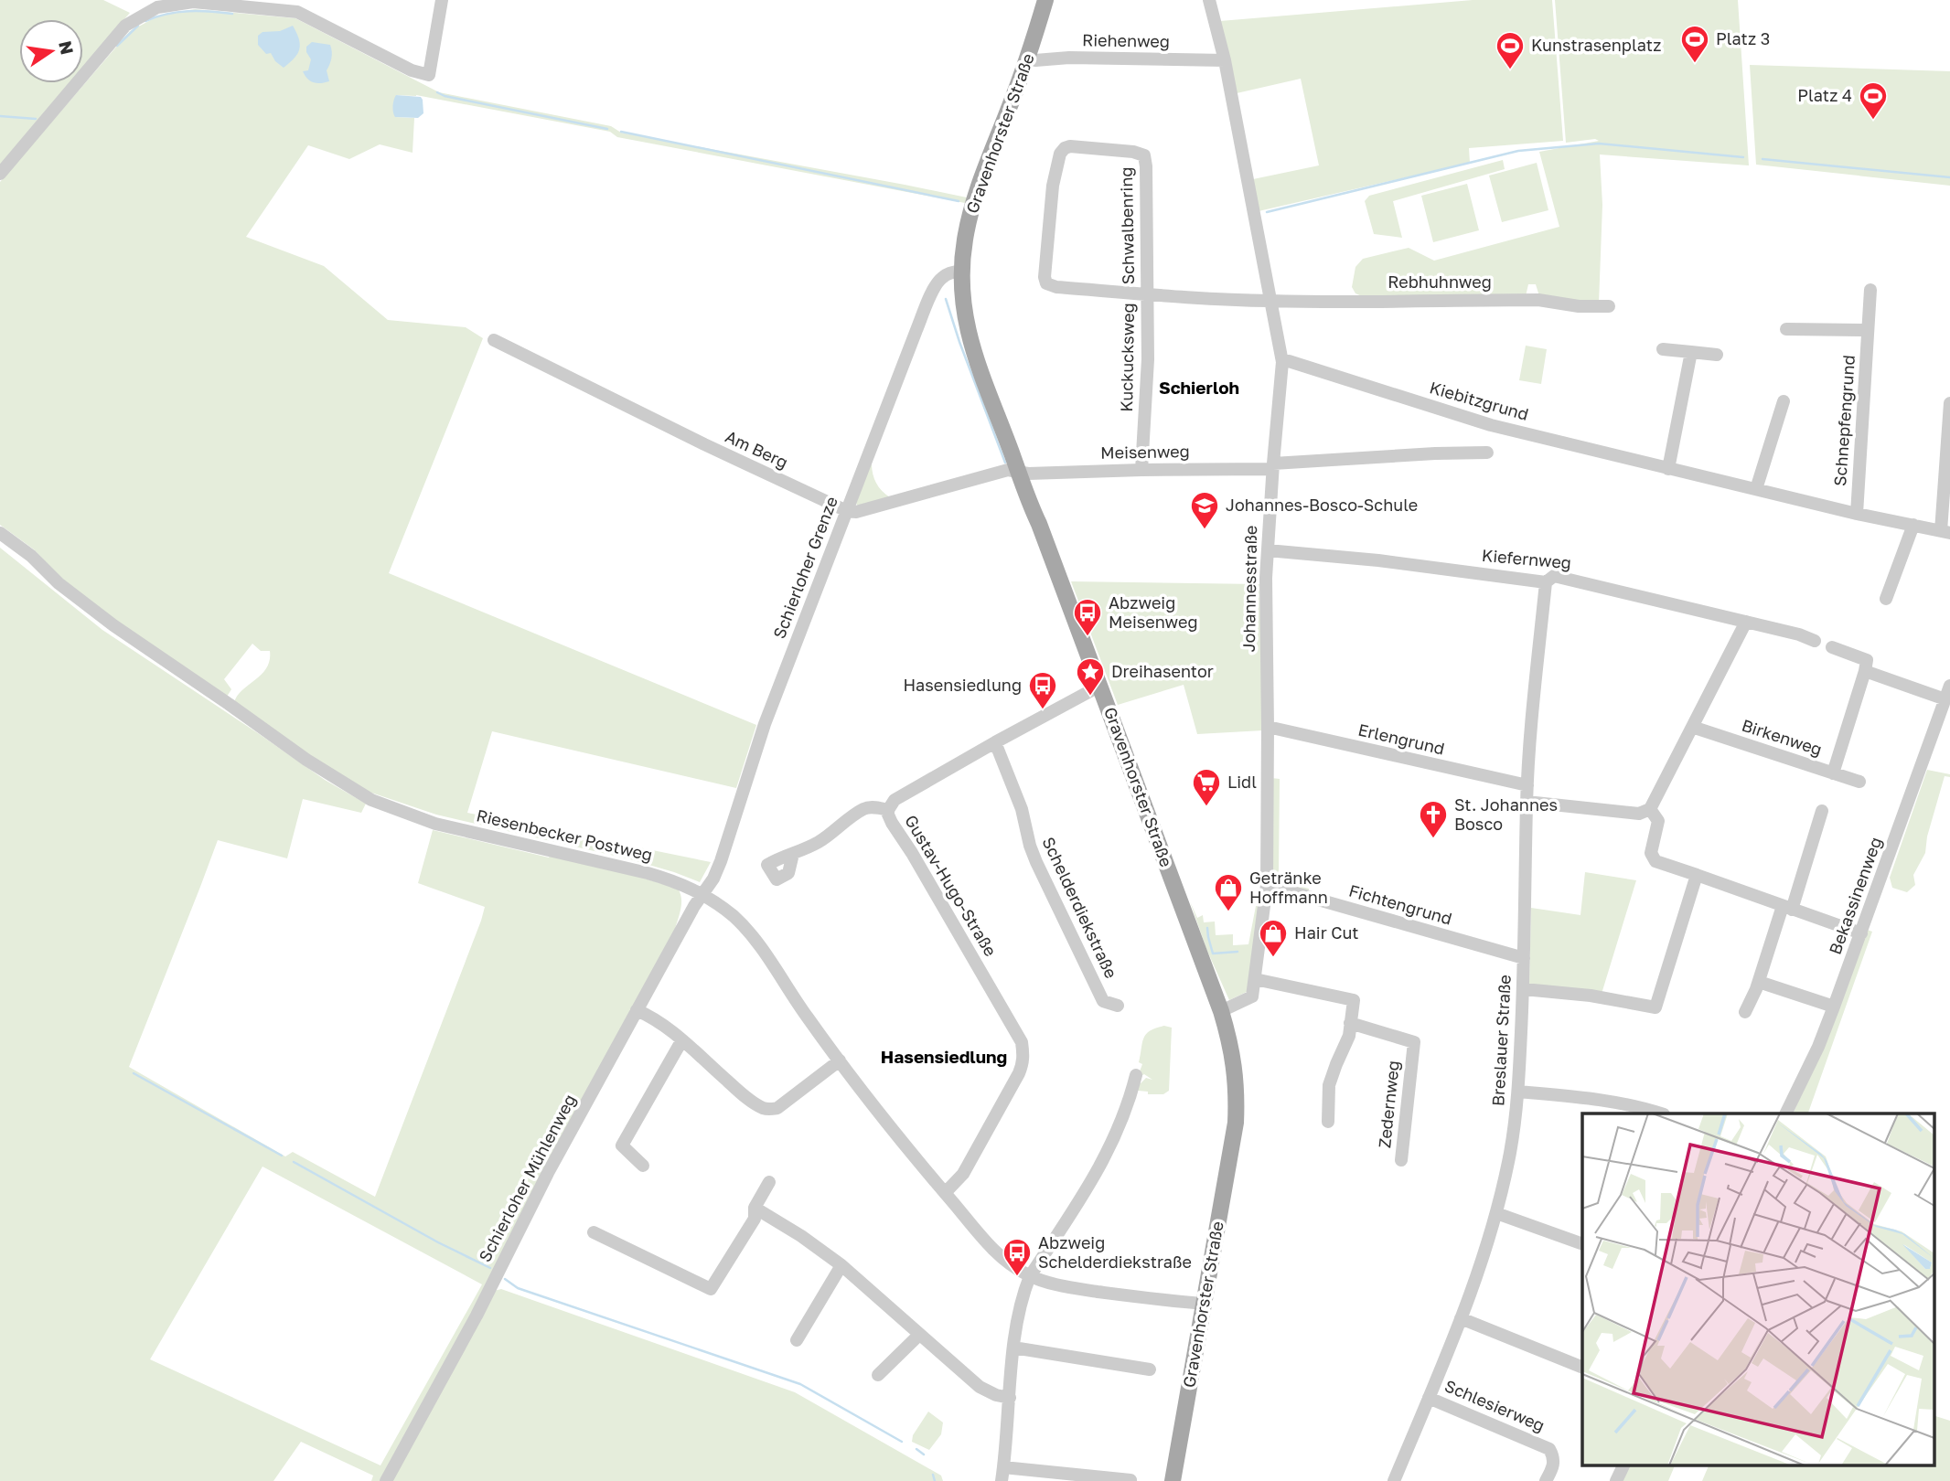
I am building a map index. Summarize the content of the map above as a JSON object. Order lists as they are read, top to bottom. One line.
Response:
{"streets":{"main road":["Gravenhorster Straße"],"street":["Riehenweg","Schwalbenring","Rebhuhnweg","Kuckucksweg","Kiebitzgrund","Schnepfengrund","Am Berg","Meisenweg","Kiefernweg","Schierloher Grenze","Johannesstraße","Birkenweg","Erlengrund","Riesenbecker Postweg","Gustav-Hugo-Straße","Bekassinenweg","Fichtengrund","Schelderdiekstraße","Breslauer Straße","Zedernweg","Schierloher Mühlenweg","Schlesierweg"]},"crossings":[["Riehenweg","Gravenhorster Straße"],["Riehenweg","Johannesstraße"],["Gravenhorster Straße","Meisenweg"],["Gravenhorster Straße","Schierloher Grenze"],["Gravenhorster Straße","Johannesstraße"],["Gravenhorster Straße","Riesenbecker Postweg"],["Gravenhorster Straße","Gustav-Hugo-Straße"],["Schwalbenring","Kuckucksweg"],["Rebhuhnweg","Kuckucksweg"],["Rebhuhnweg","Johannesstraße"],["Kuckucksweg","Meisenweg"],["Kuckucksweg","Johannesstraße"],["Kiebitzgrund","Schnepfengrund"],["Kiebitzgrund","Johannesstraße"],["Am Berg","Schierloher Grenze"],["Meisenweg","Johannesstraße"],["Kiefernweg","Johannesstraße"],["Kiefernweg","Breslauer Straße"],["Schierloher Grenze","Riesenbecker Postweg"],["Schierloher Grenze","Schierloher Mühlenweg"],["Johannesstraße","Erlengrund"],["Johannesstraße","Fichtengrund"],["Erlengrund","Breslauer Straße"],["Riesenbecker Postweg","Gustav-Hugo-Straße"],["Riesenbecker Postweg","Schierloher Mühlenweg"],["Gustav-Hugo-Straße","Schelderdiekstraße"],["Fichtengrund","Breslauer Straße"],["Breslauer Straße","Schlesierweg"]],"districts":["Schierloh","Hasensiedlung"],"places":{"sports":["Platz 3","Kunstrasenplatz","Platz 4"],"school or university":["Johannes-Bosco-Schule"],"bus stop":["Abzweig Meisenweg","Hasensiedlung","Abzweig Schelderdiekstraße"],"place":["Dreihasentor"],"supermarket":["Lidl"],"church":["St. Johannes Bosco"],"shop":["Getränke Hoffmann","Hair Cut"]},"north":"right"}
